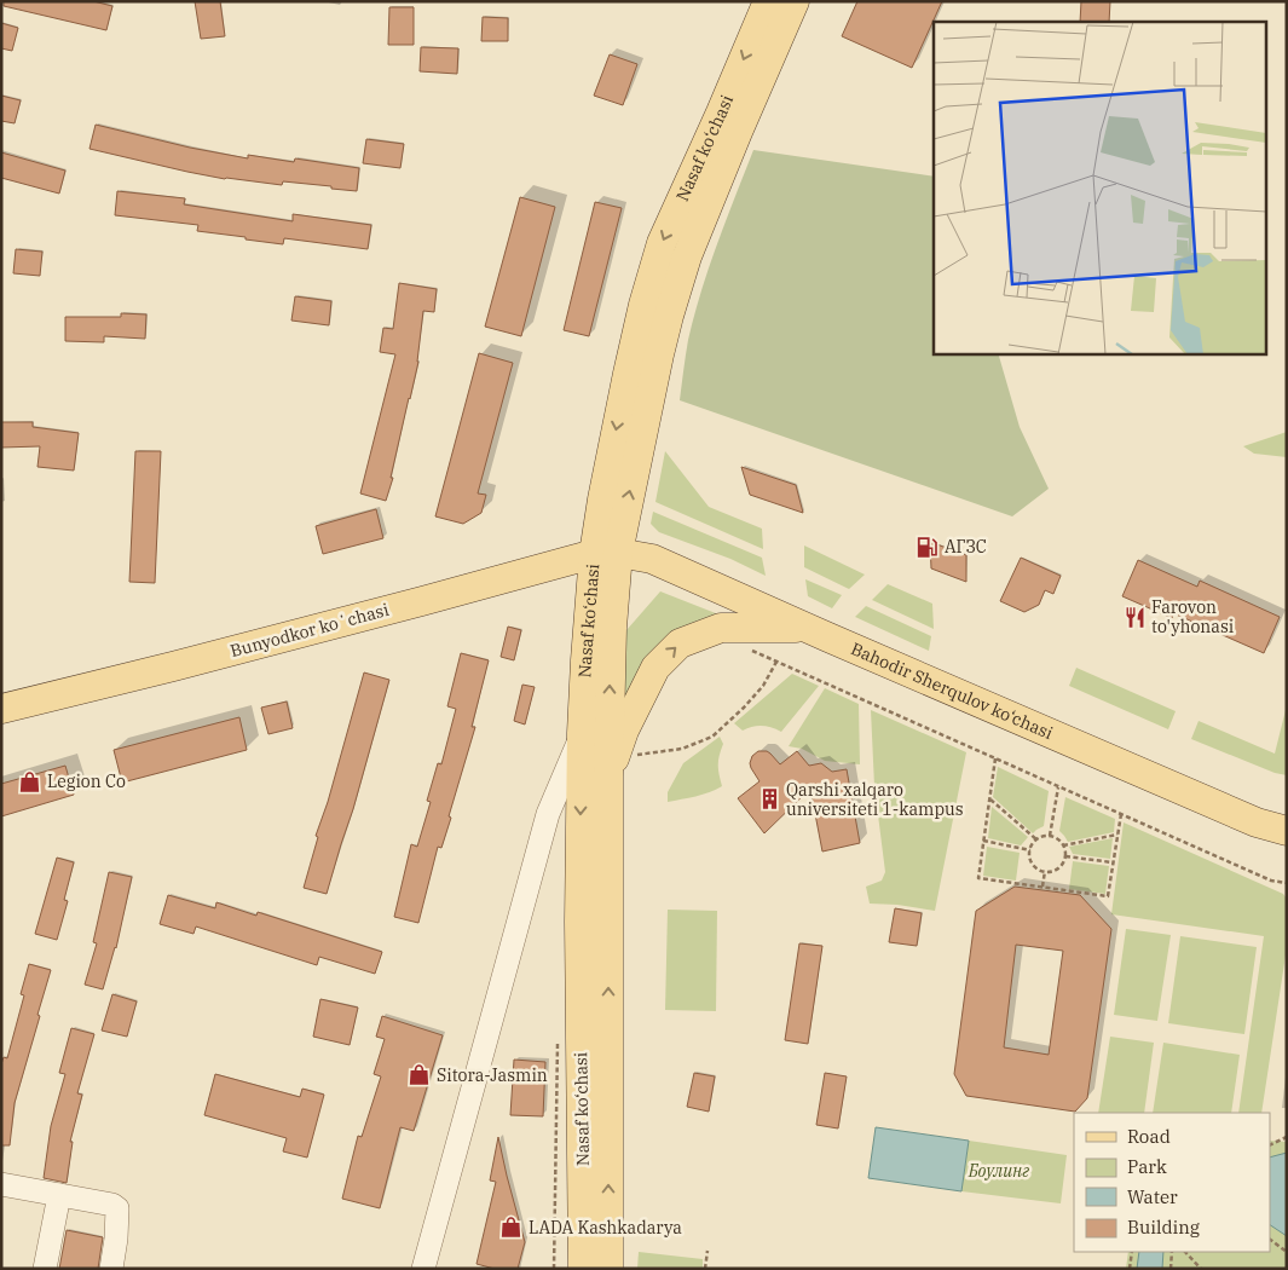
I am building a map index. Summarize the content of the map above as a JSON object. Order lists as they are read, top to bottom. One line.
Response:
{"streets":{"main road":["Nasaf ko‘chasi","Bunyodkor koʻchasi","Bahodir Sherqulov ko‘chasi"]},"crossings":[["Nasaf ko‘chasi","Bunyodkor koʻchasi"],["Nasaf ko‘chasi","Bahodir Sherqulov ko‘chasi"],["Bunyodkor koʻchasi","Bahodir Sherqulov ko‘chasi"]],"parks":["Боулинг"],"places":{"fuel station":["АГЗС"],"restaurant":["Farovon to'yhonasi"],"shop":["Legion Co","Sitora-Jasmin","LADA Kashkadarya"],"building":["Qarshi xalqaro universiteti 1-kampus"]},"legend":["Road","Park","Water","Building"]}
